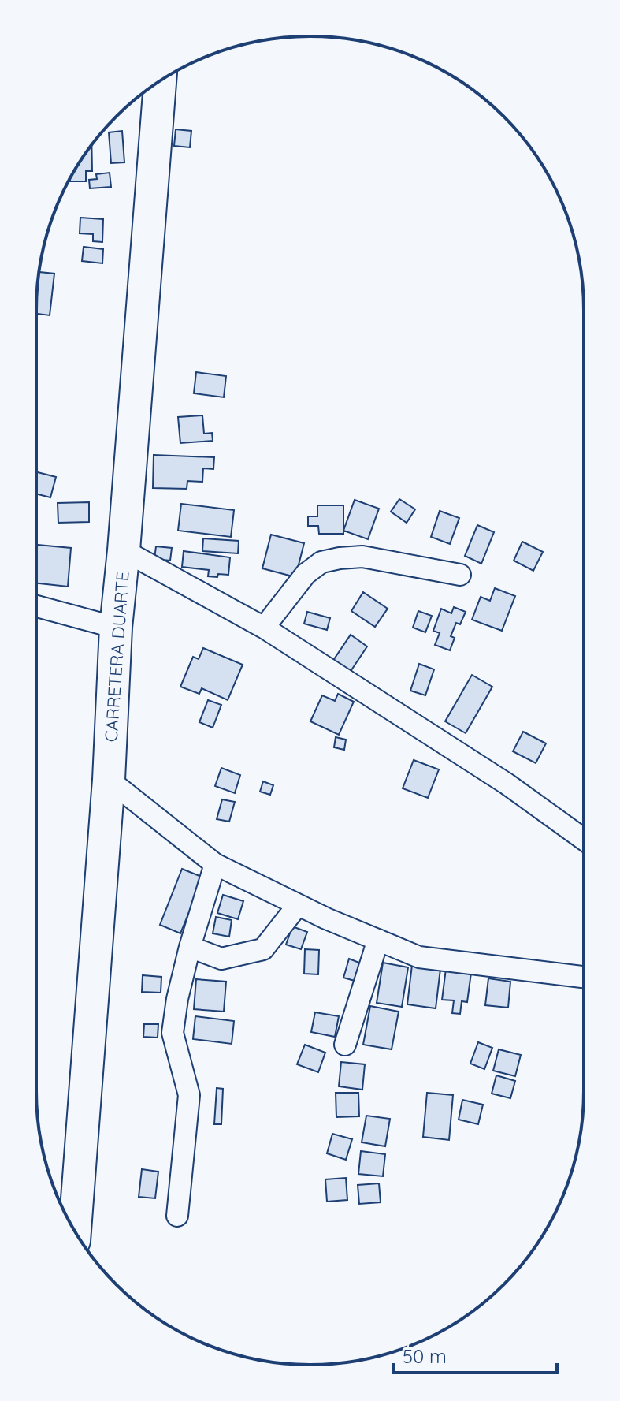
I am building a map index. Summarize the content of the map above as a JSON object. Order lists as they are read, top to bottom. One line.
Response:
{"streets":{"main road":["CARRETERA DUARTE"]},"scale_bar":"50 m"}
